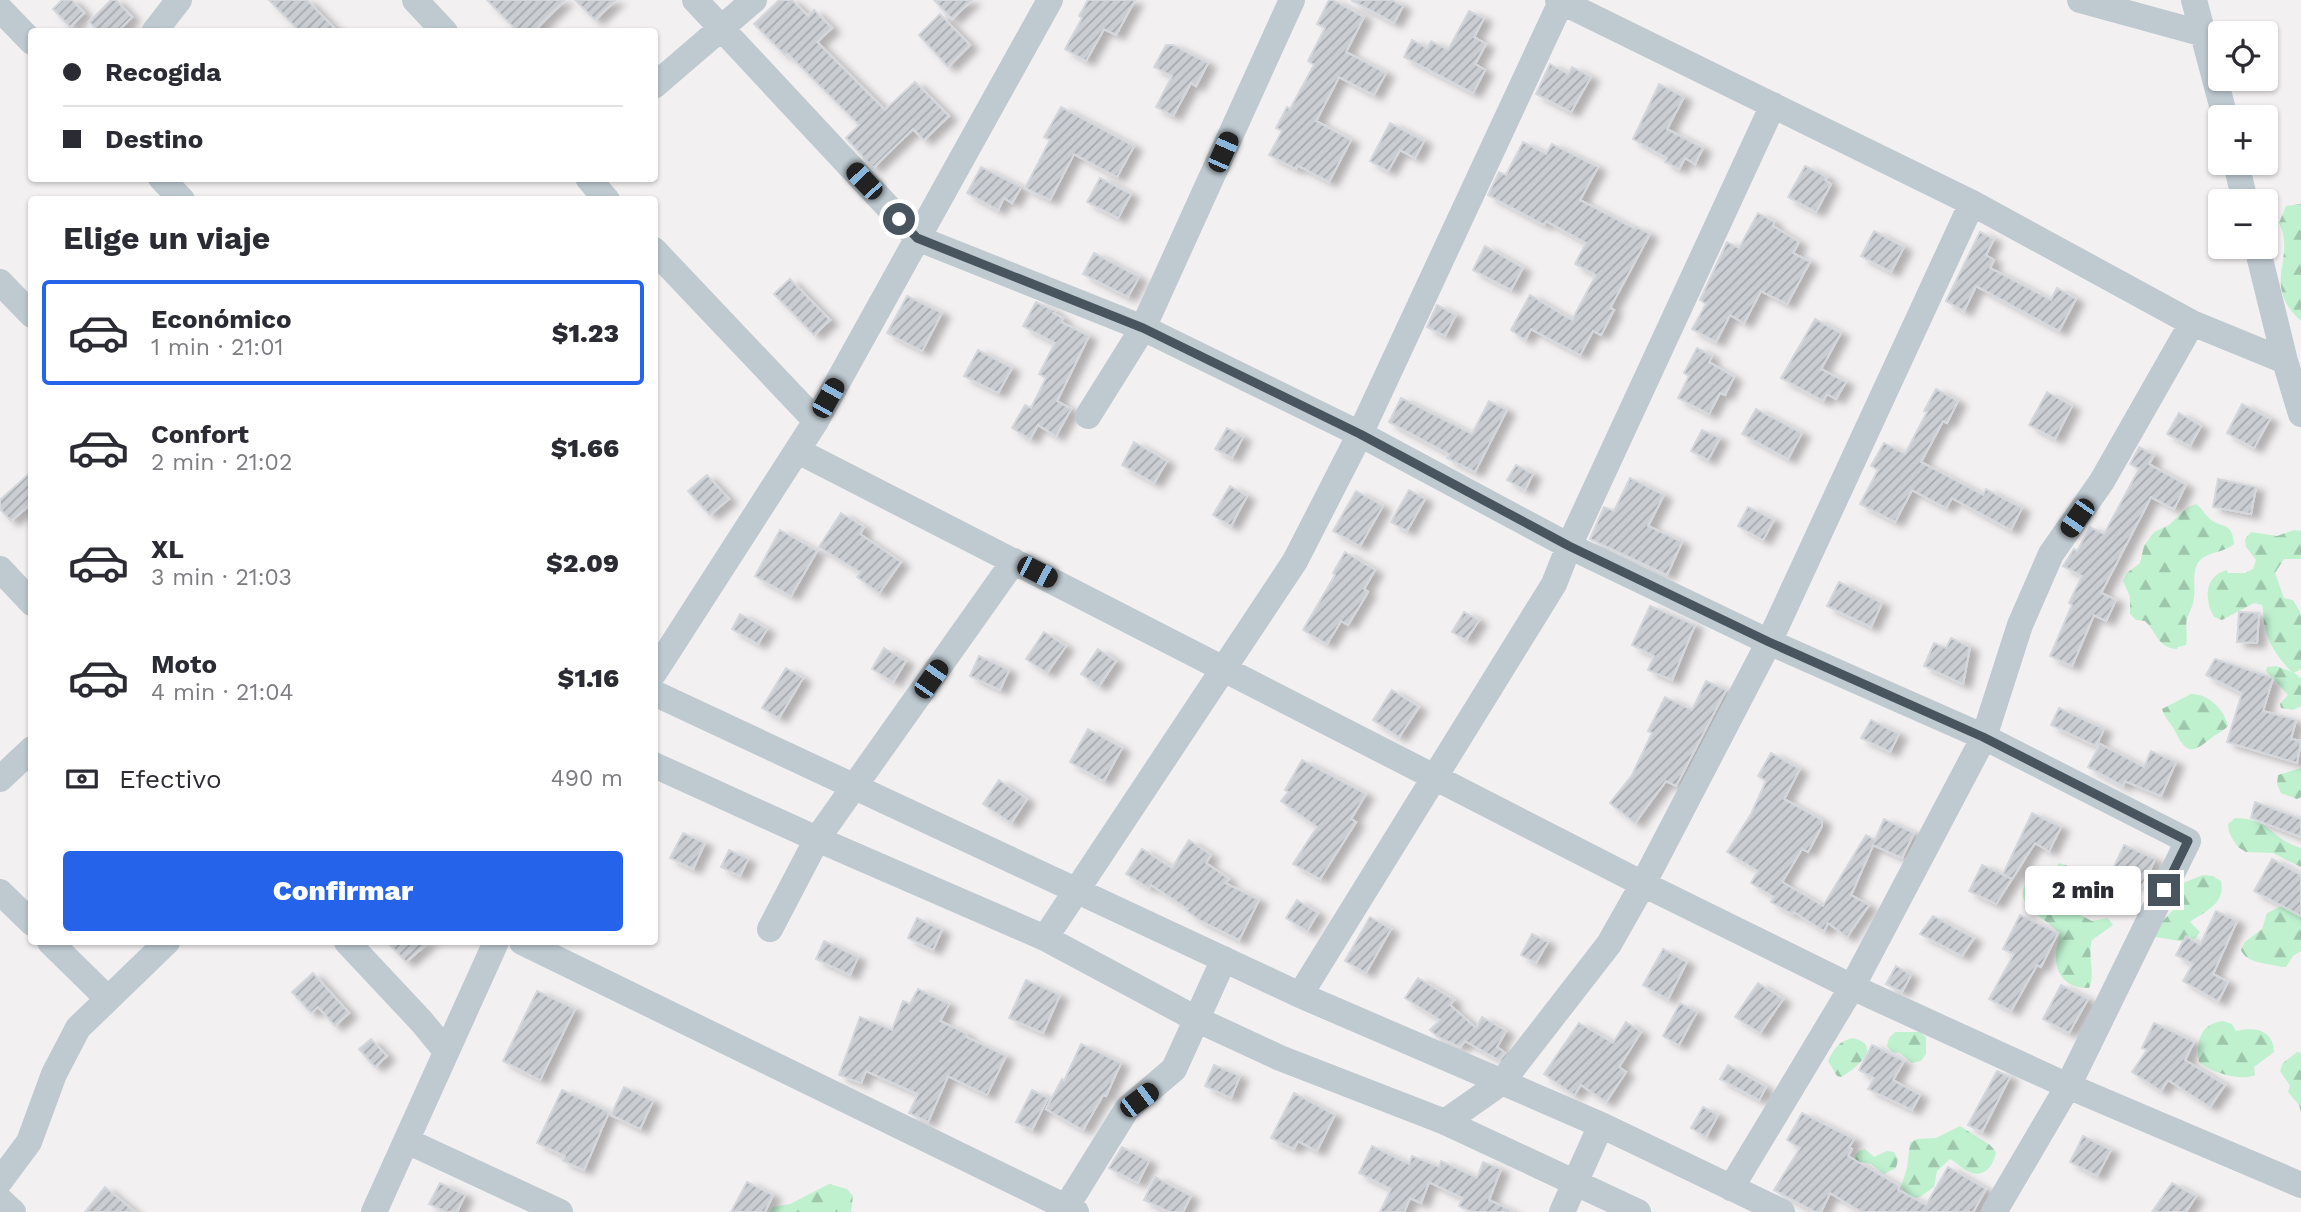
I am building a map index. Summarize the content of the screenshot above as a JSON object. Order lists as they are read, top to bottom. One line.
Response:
{"page":{"map_buttons":["+","−"],"banner":["Recogida","Destino"],"heading":"Elige un viaje","list":[{"name":"Económico","note":"1 min · 21:01","value":"$1.23"},{"name":"Confort","note":"2 min · 21:02","value":"$1.66"},{"name":"XL","note":"3 min · 21:03","value":"$2.09"},{"name":"Moto","note":"4 min · 21:04","value":"$1.16"}],"pay":["Efectivo","490 m"],"buttons":"Confirmar","bubble":"2 min"}}
